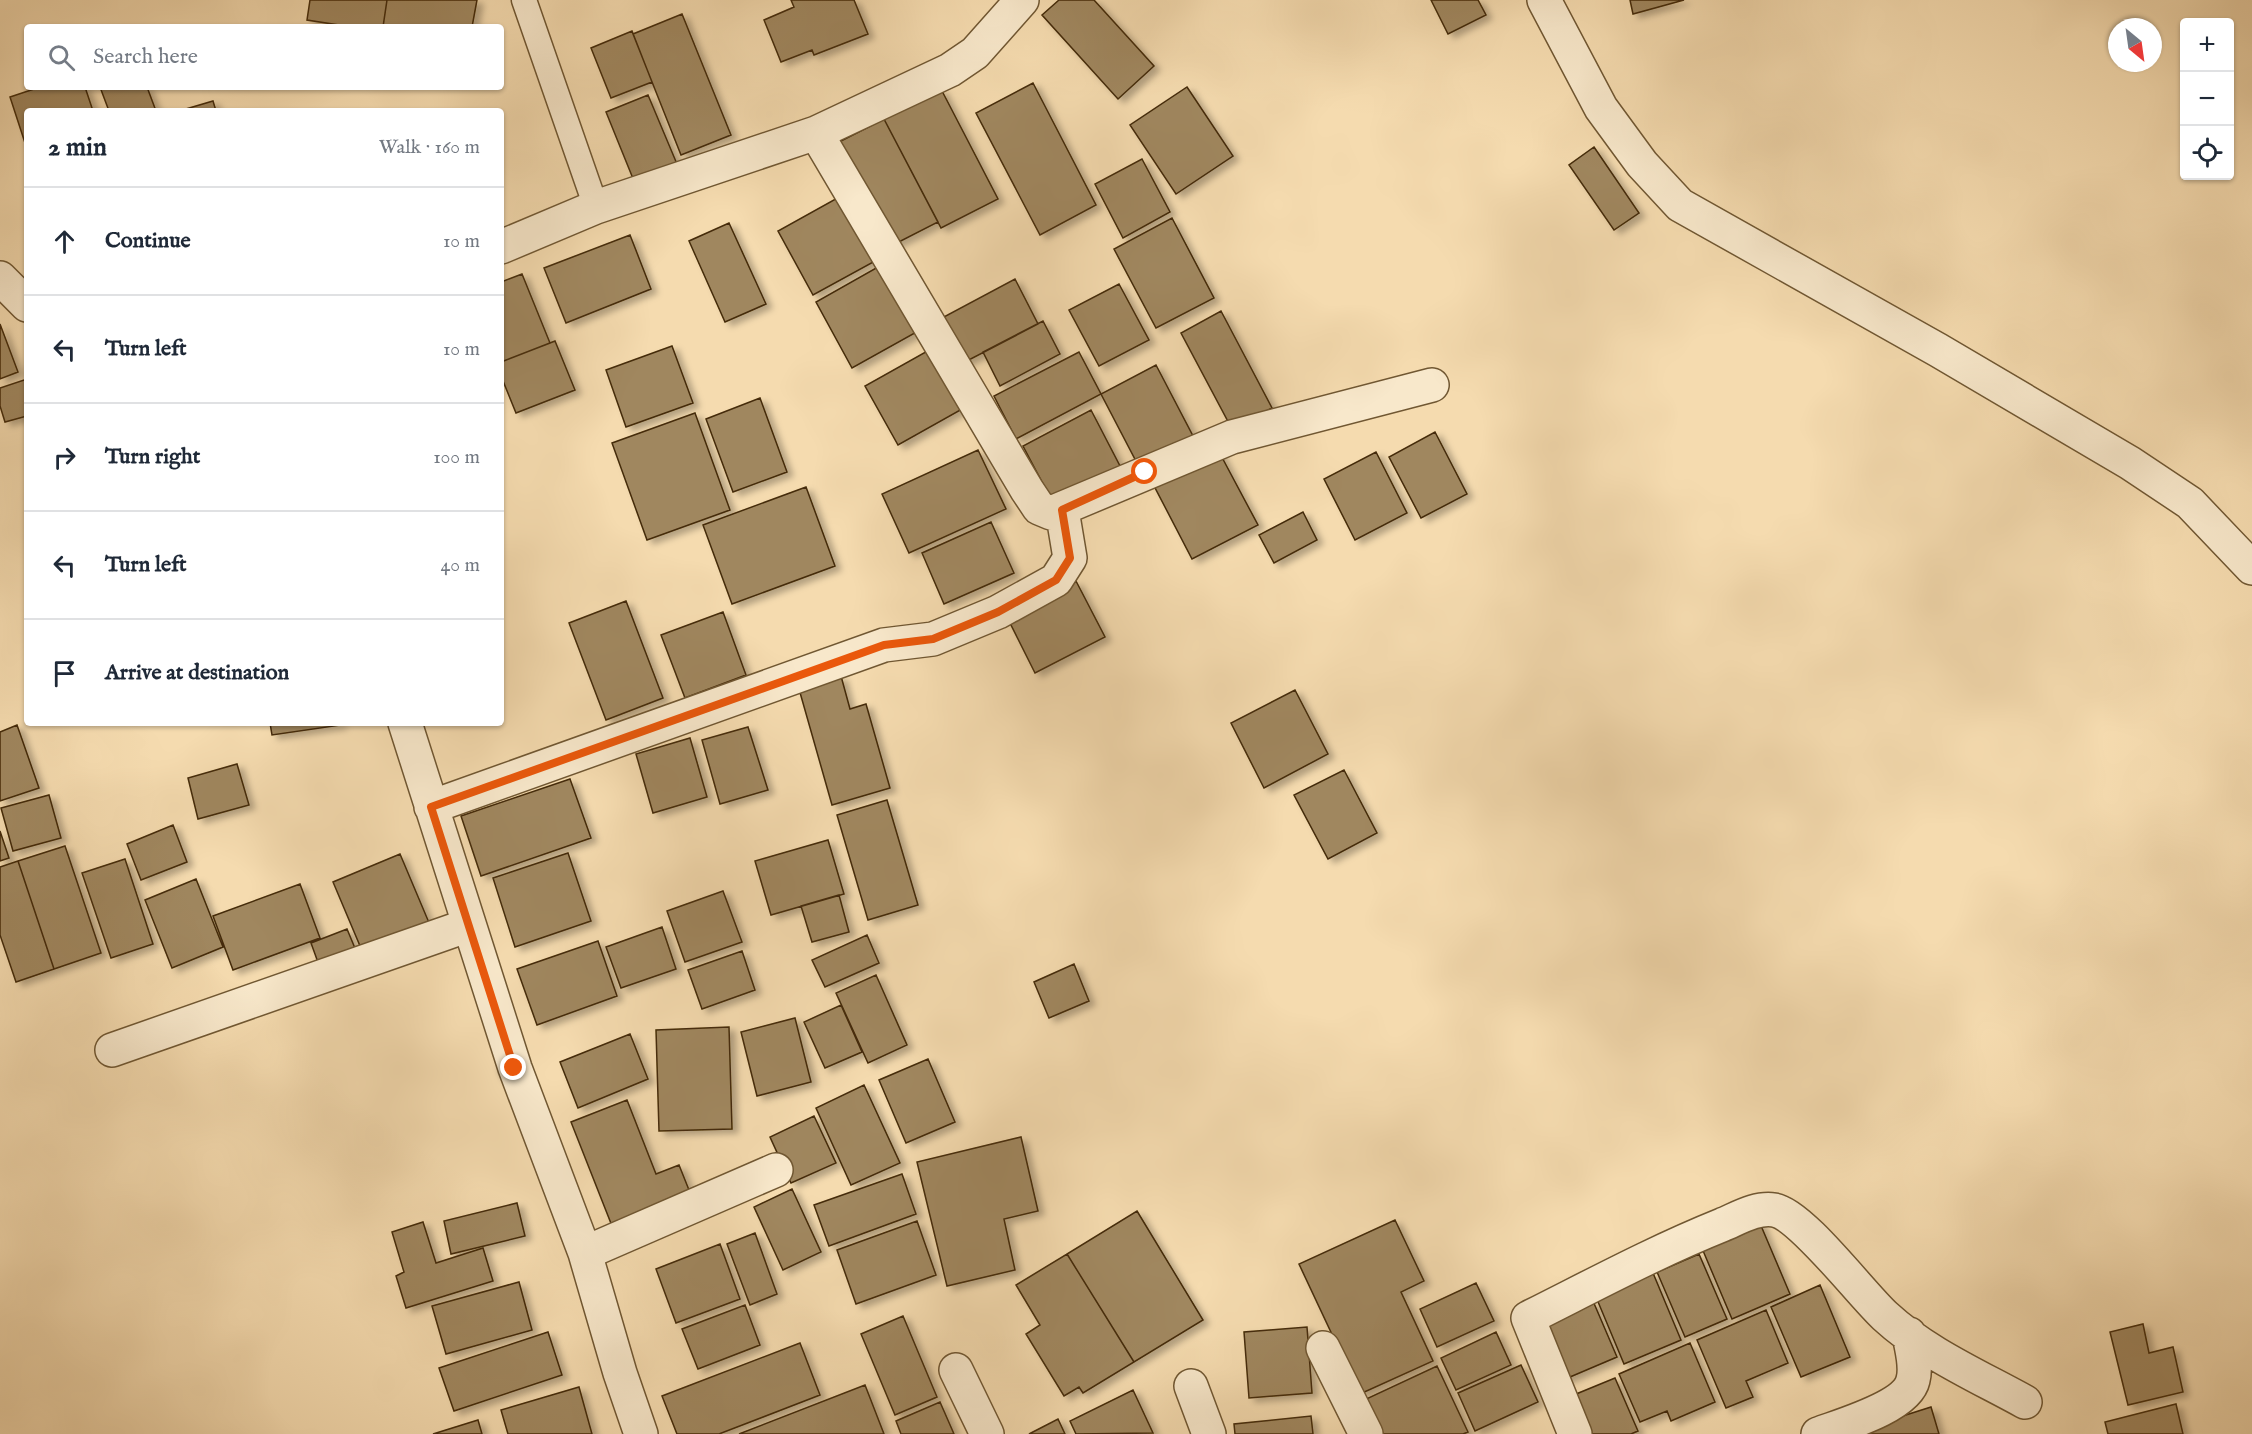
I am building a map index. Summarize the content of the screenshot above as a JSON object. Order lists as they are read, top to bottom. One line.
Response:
{"north":"bottom right","page":{"map_buttons":["+","−"],"search":"Search here","heading":["2 min","Walk · 160 m"],"list":[["Continue","10 m"],["Turn left","10 m"],["Turn right","100 m"],["Turn left","40 m"],"Arrive at destination"]}}
